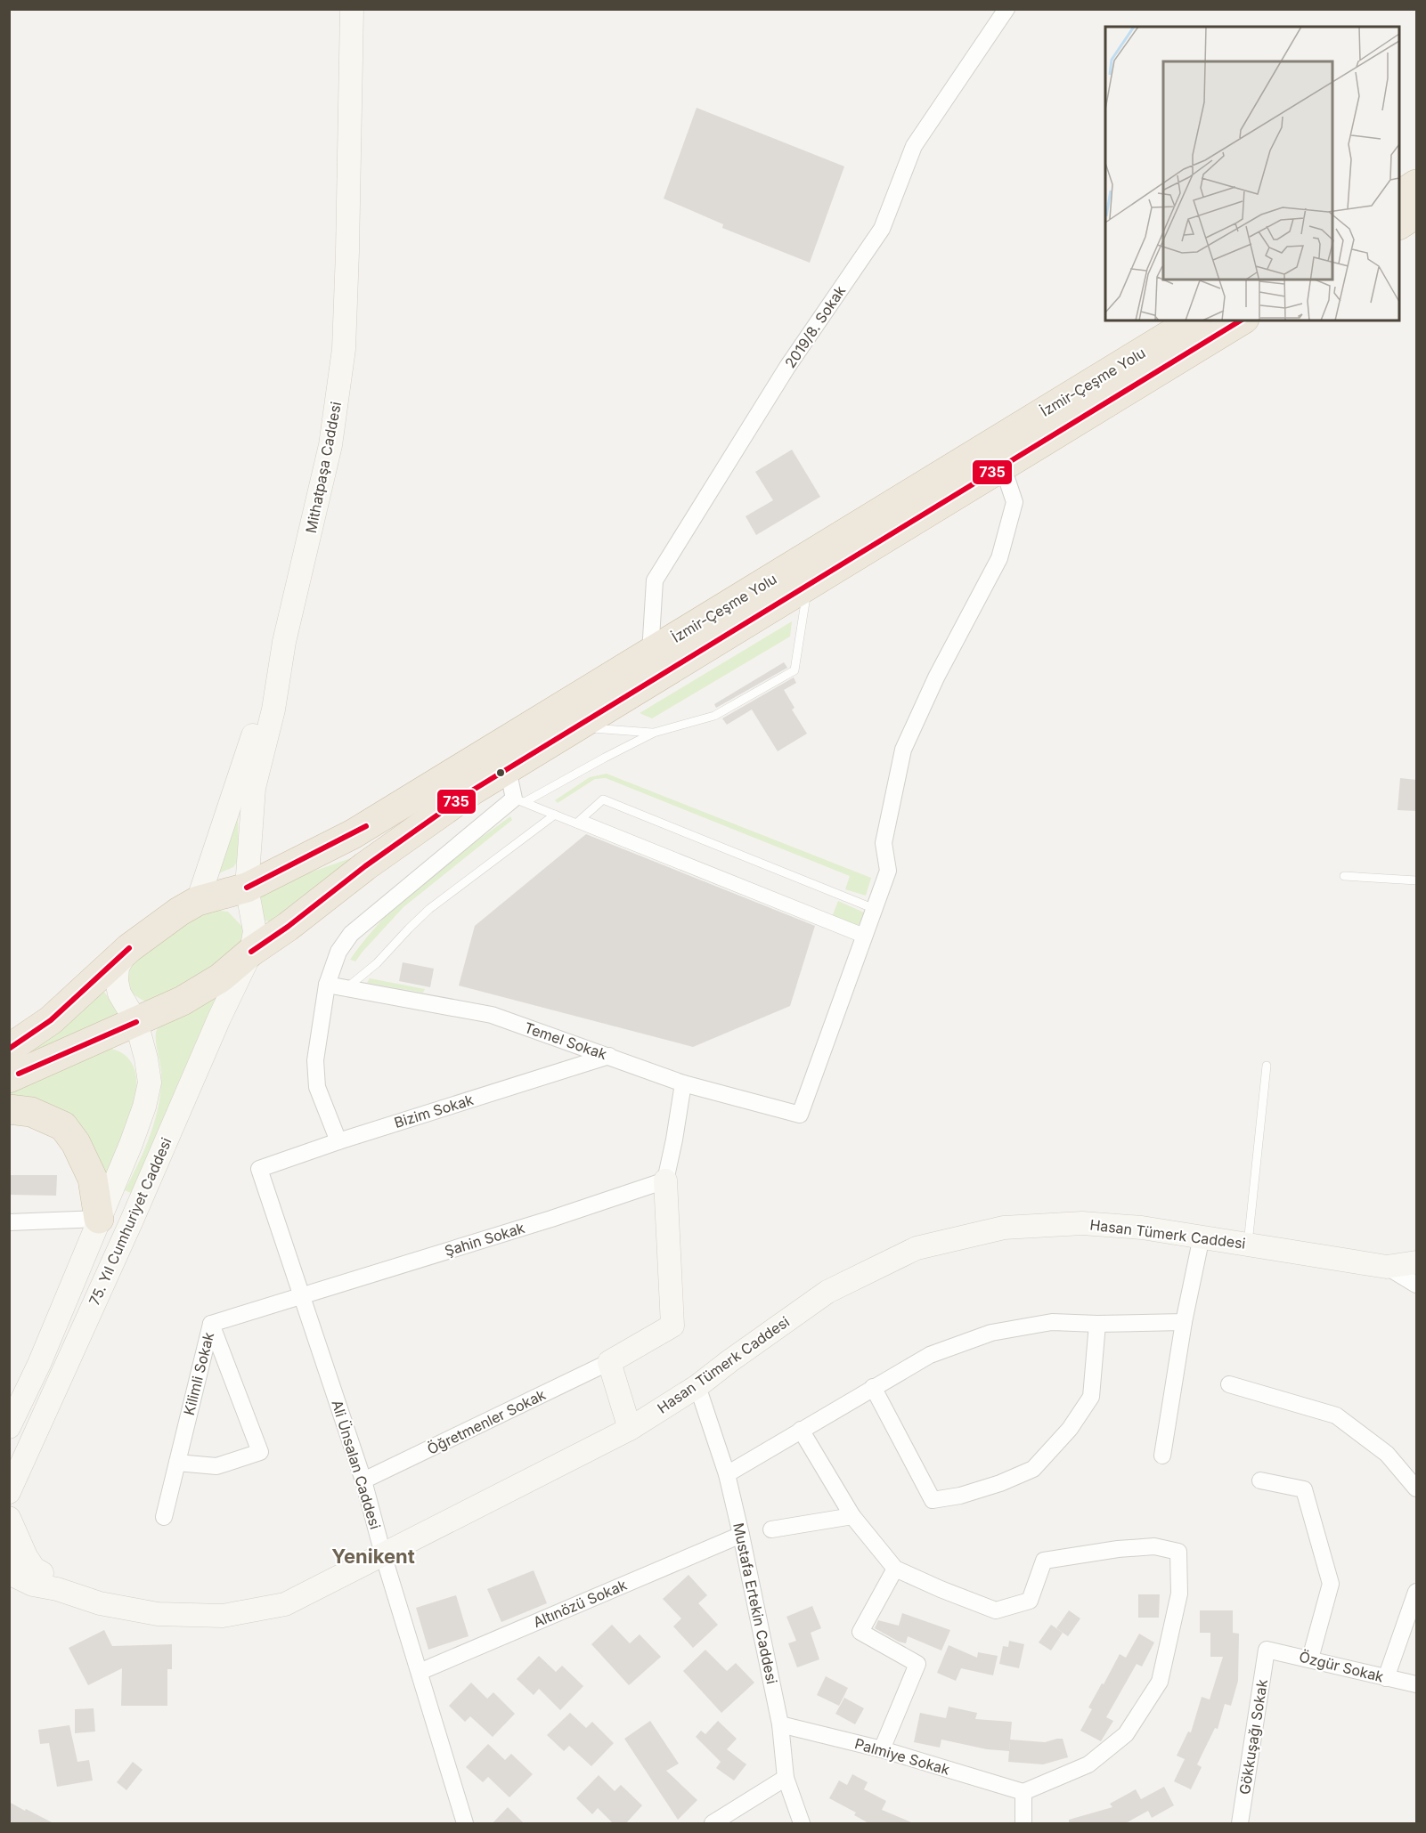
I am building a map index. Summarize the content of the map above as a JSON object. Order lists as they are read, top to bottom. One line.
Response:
{"streets":{"highway":["İzmir-Çeşme Yolu"],"street":["2019/8. Sokak","Mithatpaşa Caddesi","Temel Sokak","Bizim Sokak","75. Yıl Cumhuriyet Caddesi","Hasan Tümerk Caddesi","Şahin Sokak","Kilimli Sokak","Öğretmenler Sokak","Ali Ünsalan Caddesi","Altınözü Sokak","Mustafa Ertekin Caddesi","Özgür Sokak","Gökkuşağı Sokak","Palmiye Sokak"]},"crossings":[["2019/8. Sokak","İzmir-Çeşme Yolu"],["İzmir-Çeşme Yolu","Mithatpaşa Caddesi"],["İzmir-Çeşme Yolu","75. Yıl Cumhuriyet Caddesi"],["Mithatpaşa Caddesi","75. Yıl Cumhuriyet Caddesi"],["Temel Sokak","Bizim Sokak"],["Bizim Sokak","Ali Ünsalan Caddesi"],["Hasan Tümerk Caddesi","Ali Ünsalan Caddesi"],["Hasan Tümerk Caddesi","Mustafa Ertekin Caddesi"],["Şahin Sokak","Kilimli Sokak"],["Şahin Sokak","Ali Ünsalan Caddesi"],["Kilimli Sokak","Ali Ünsalan Caddesi"],["Öğretmenler Sokak","Ali Ünsalan Caddesi"],["Ali Ünsalan Caddesi","Altınözü Sokak"],["Altınözü Sokak","Mustafa Ertekin Caddesi"],["Mustafa Ertekin Caddesi","Palmiye Sokak"],["Özgür Sokak","Gökkuşağı Sokak"]],"districts":["Yenikent"],"lines":["transit line 735"]}
